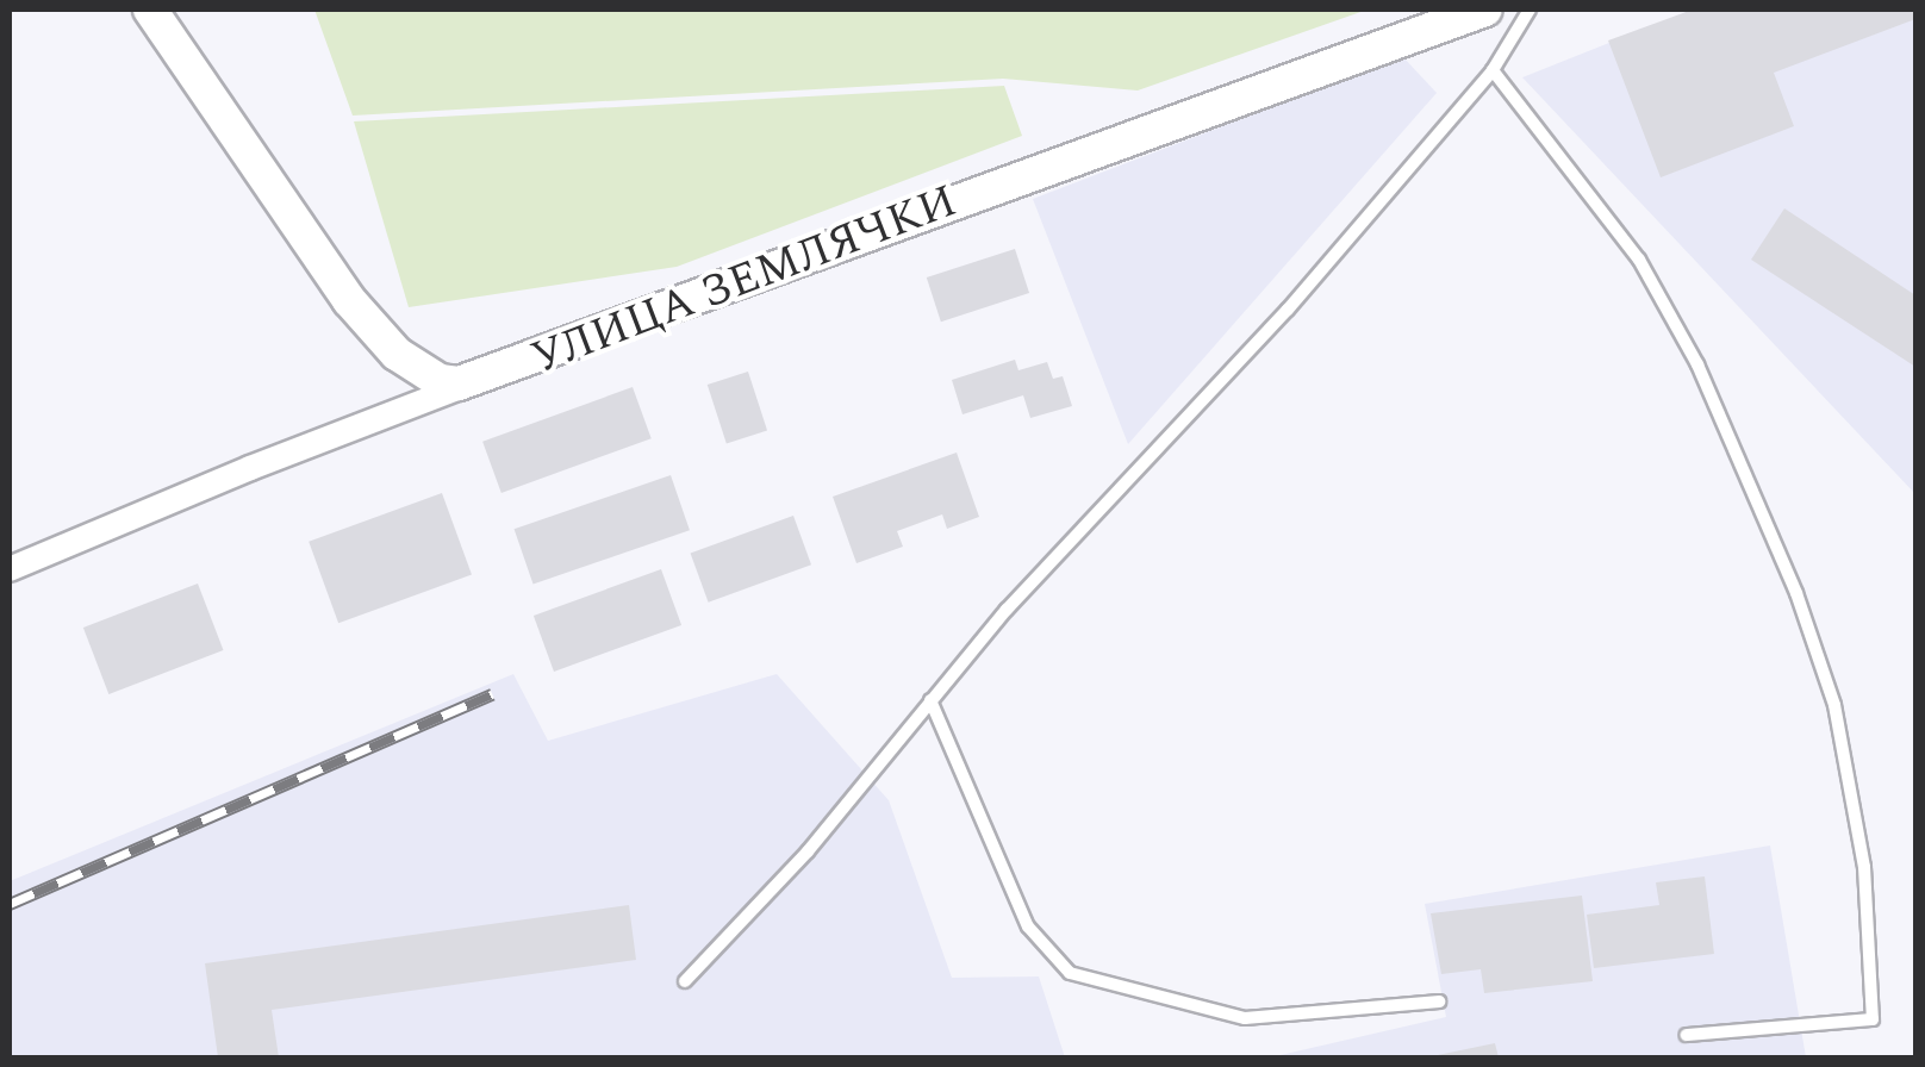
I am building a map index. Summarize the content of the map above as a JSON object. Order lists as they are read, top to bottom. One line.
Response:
{"streets":{"street":["УЛИЦА ЗЕМЛЯЧКИ"]}}
